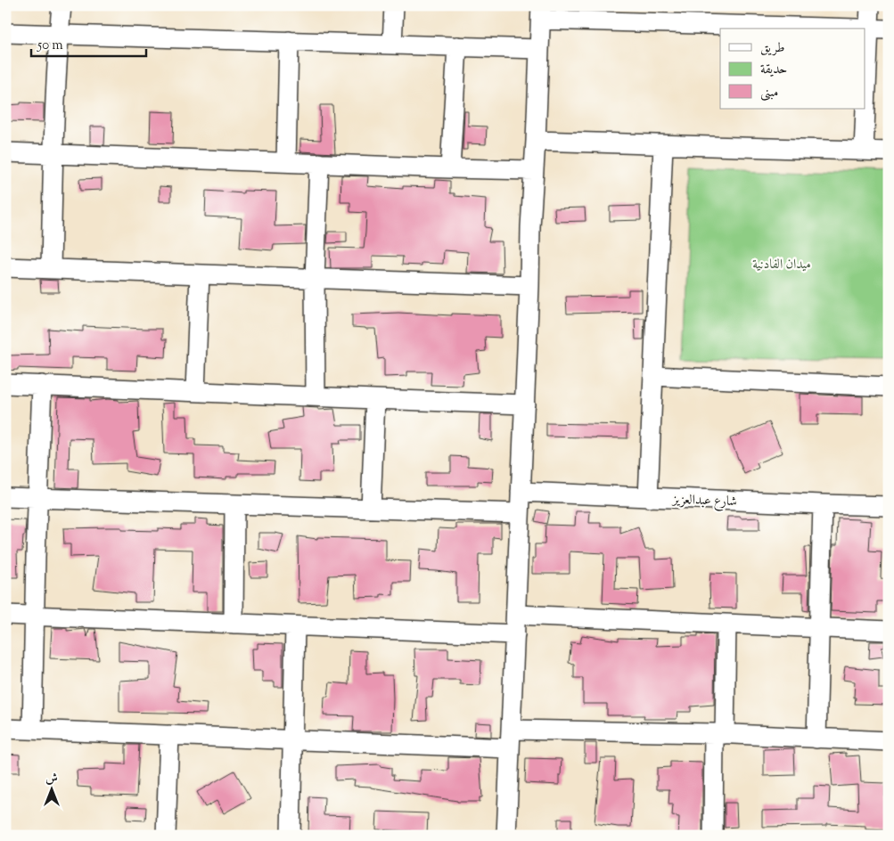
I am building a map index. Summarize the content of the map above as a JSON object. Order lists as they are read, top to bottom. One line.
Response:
{"streets":{"street":["شارع عبدالعزيز"]},"parks":["ميدان الفادنية"],"legend":["طريق","حديقة","مبنى"],"scale_bar":"50 m","north":"top"}
